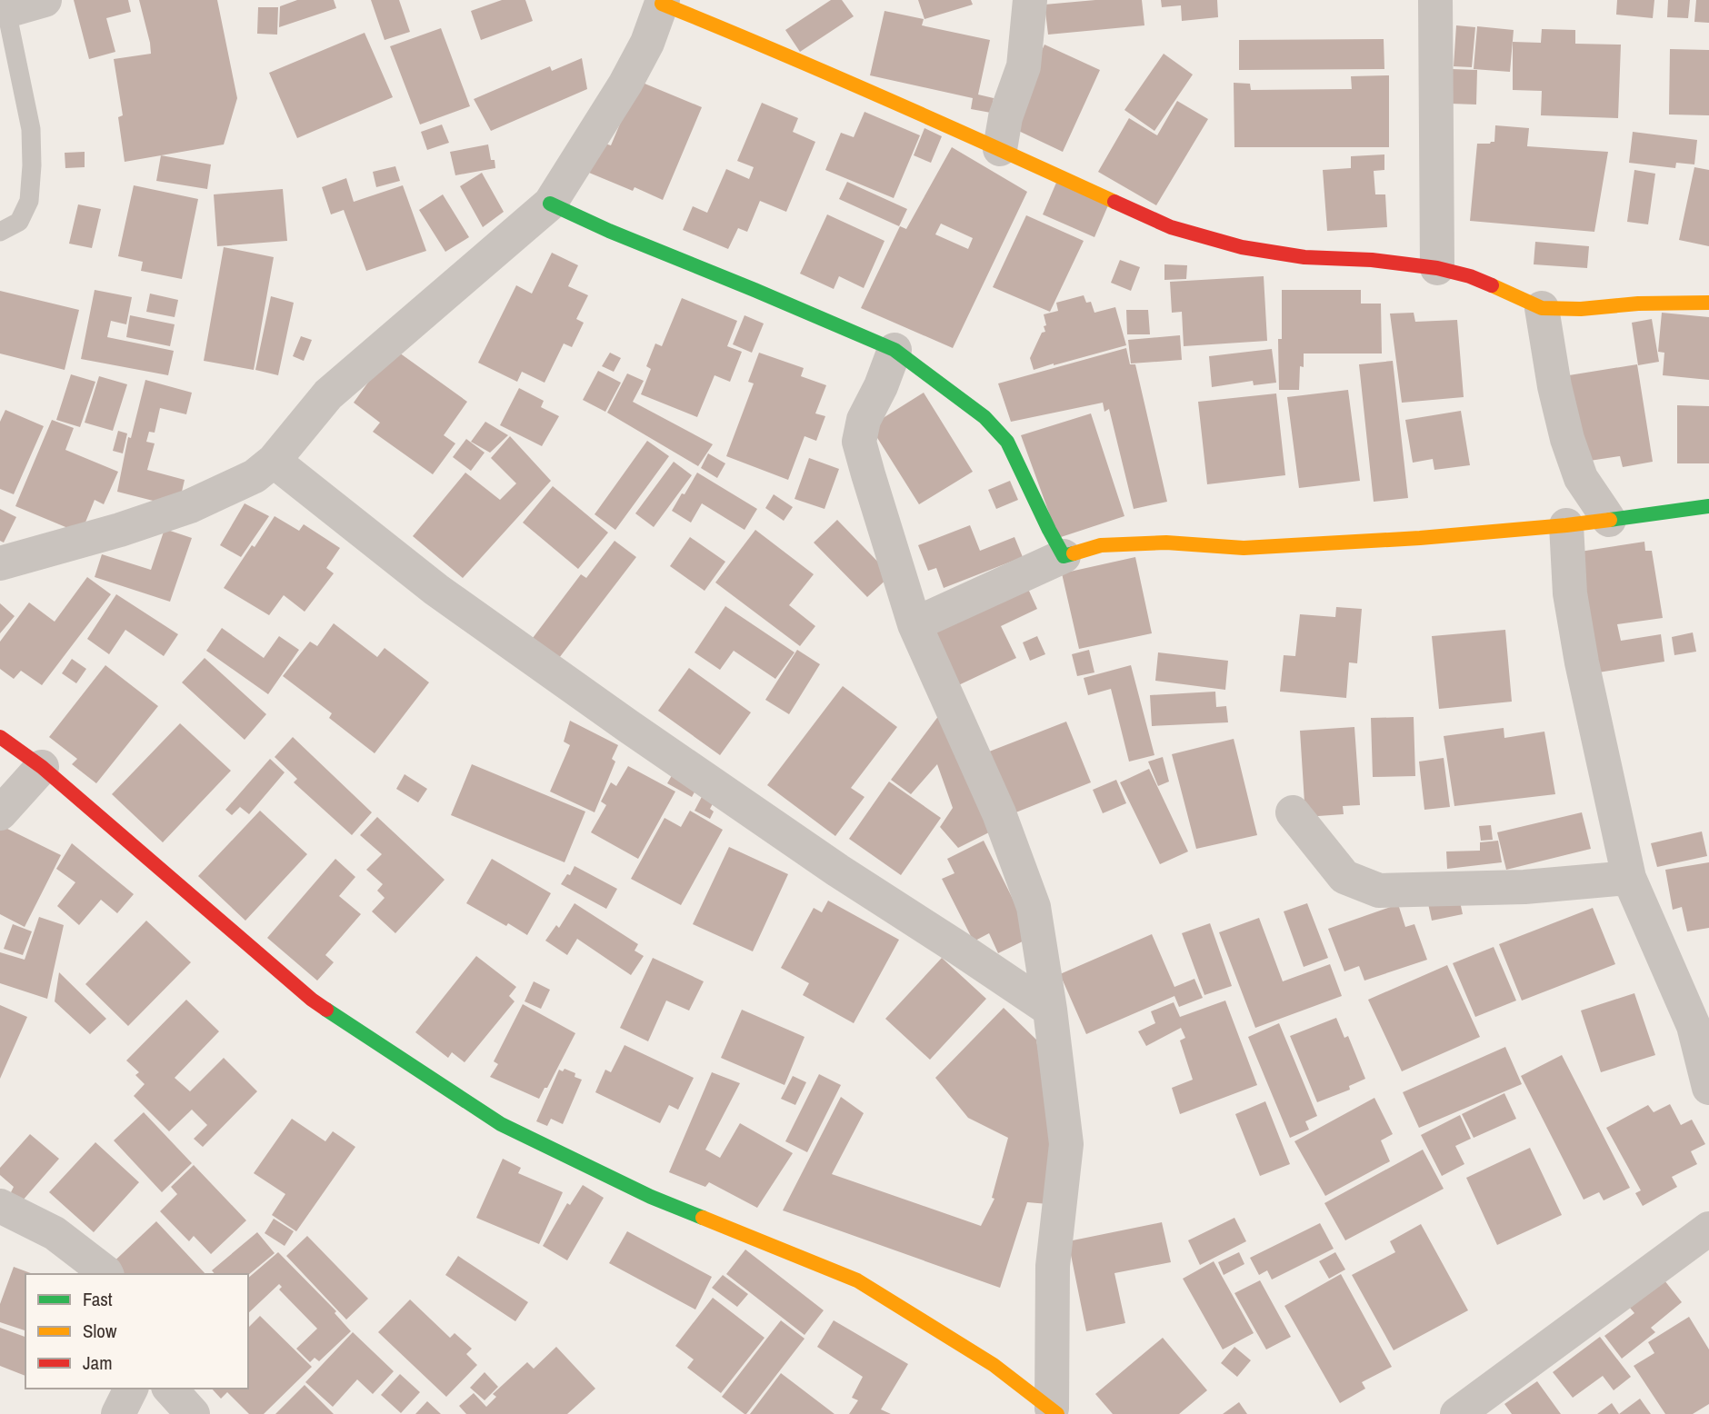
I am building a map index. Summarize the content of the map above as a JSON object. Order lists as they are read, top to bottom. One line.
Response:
{"legend":["Fast","Slow","Jam"]}
